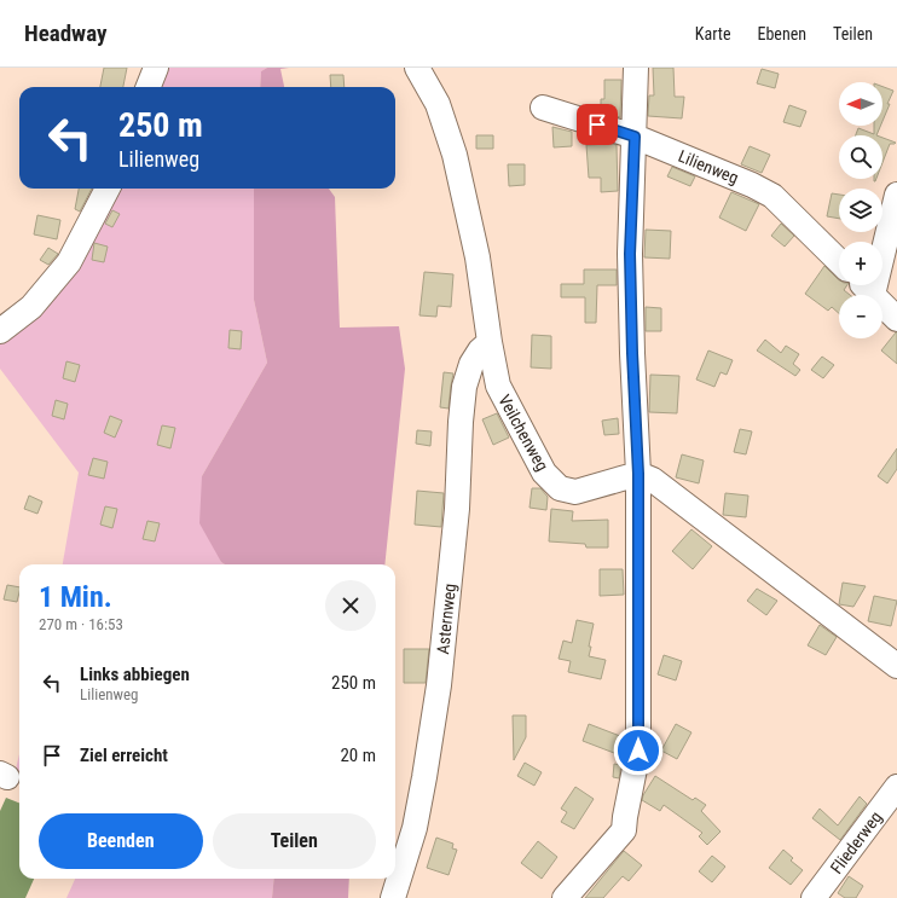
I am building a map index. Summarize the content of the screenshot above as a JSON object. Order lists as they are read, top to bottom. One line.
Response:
{"streets":{"street":["Lilienweg","Veilchenweg","Asternweg","Fliederweg"]},"crossings":[["Veilchenweg","Asternweg"]],"north":"left","page":{"header":"Headway","nav":["Karte","Ebenen","Teilen"],"map_buttons":["+","−"],"turn":["250 m","Lilienweg"],"heading":["1 Min.","270 m · 16:53"],"list":[{"name":"Links abbiegen","note":"Lilienweg","value":"250 m"},{"name":"Ziel erreicht","value":"20 m"}],"buttons":["Beenden","Teilen"]}}
